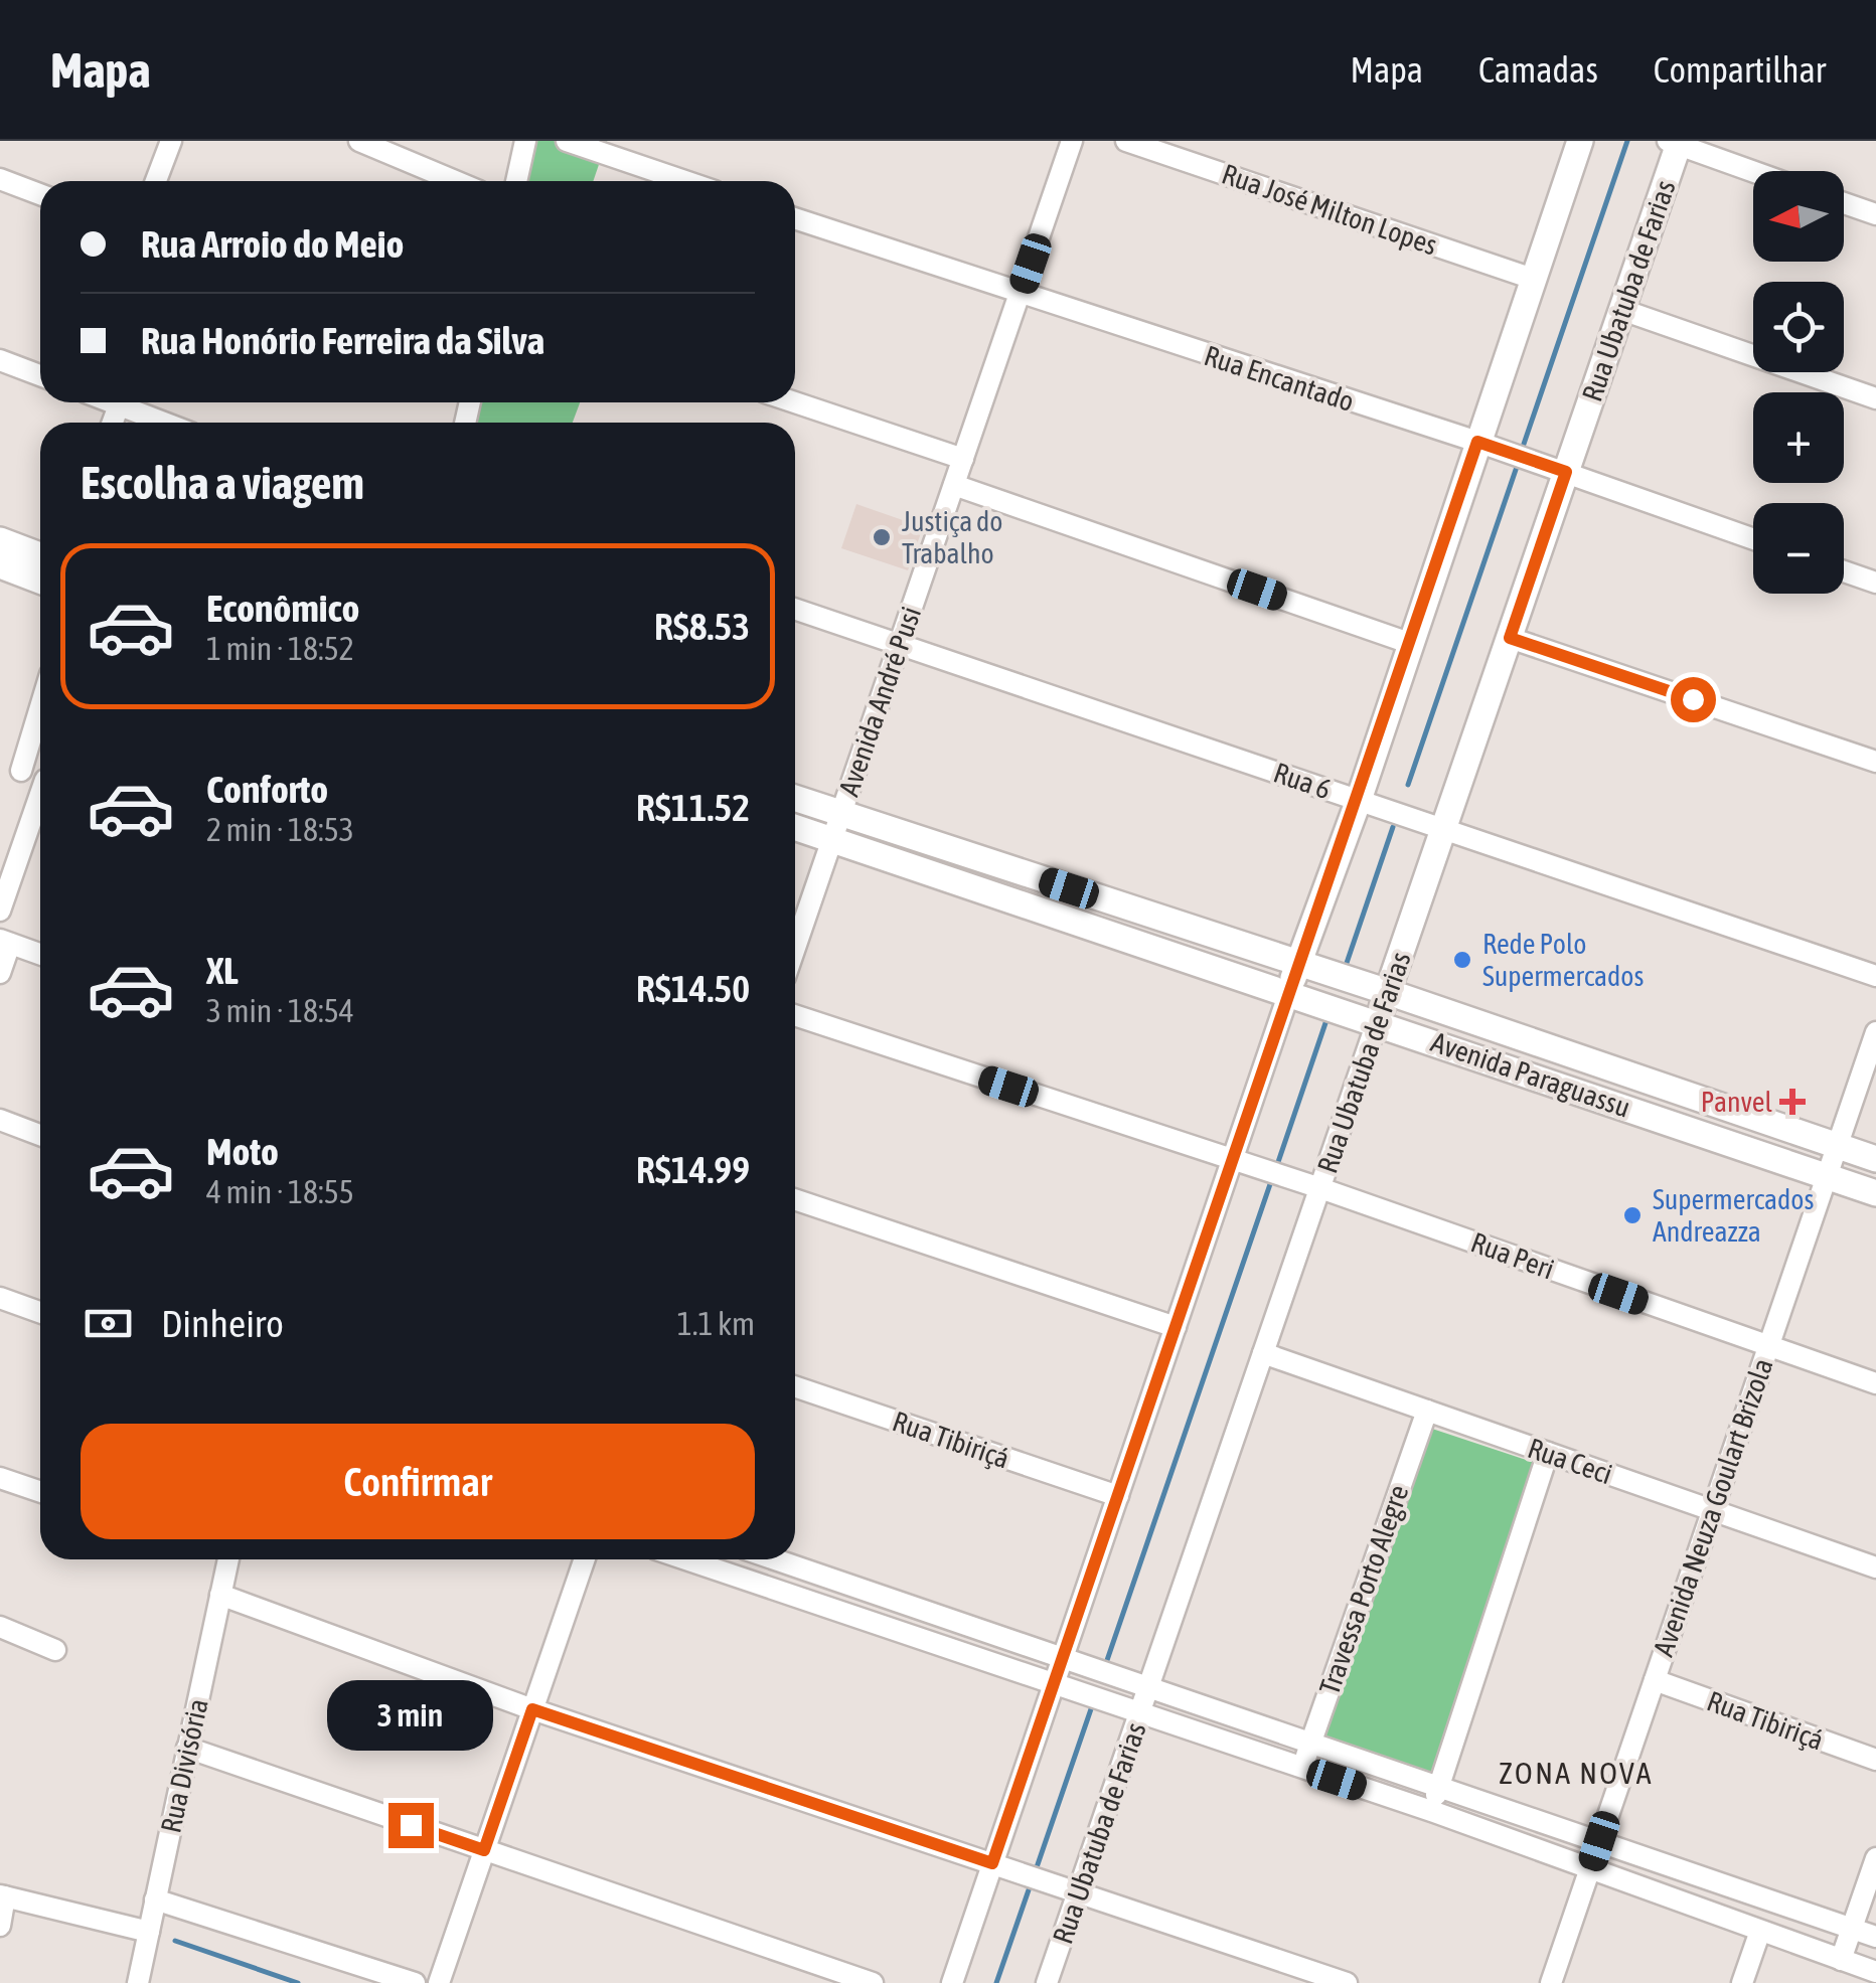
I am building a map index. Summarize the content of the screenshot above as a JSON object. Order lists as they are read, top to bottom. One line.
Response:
{"streets":{"main road":["Rua Ubatuba de Farias","Avenida Paraguassu"],"street":["Rua José Milton Lopes","Rua Encantado","Avenida André Pusi","Rua 6","Rua Peri","Rua Tibiriçá","Rua Ceci","Avenida Neuza Goulart Brizola","Travessa Porto Alegre","Rua Divisória"]},"crossings":[["Rua Ubatuba de Farias","Rua Encantado"],["Rua Ubatuba de Farias","Rua 6"],["Rua Ubatuba de Farias","Avenida Paraguassu"],["Rua Ubatuba de Farias","Rua Peri"],["Rua Ubatuba de Farias","Rua Ceci"],["Rua Encantado","Avenida André Pusi"],["Avenida André Pusi","Rua 6"],["Avenida André Pusi","Avenida Paraguassu"],["Avenida Paraguassu","Avenida Neuza Goulart Brizola"],["Rua Peri","Avenida Neuza Goulart Brizola"],["Rua Tibiriçá","Avenida Neuza Goulart Brizola"],["Rua Ceci","Avenida Neuza Goulart Brizola"],["Rua Ceci","Travessa Porto Alegre"]],"districts":["ZONA NOVA"],"places":{"other":["Justiça do Trabalho","Rede Polo Supermercados","Supermercados Andreazza"],"health":["Panvel"]},"north":"left","page":{"header":"Mapa","nav":["Mapa","Camadas","Compartilhar"],"map_buttons":["+","−"],"banner":["Rua Arroio do Meio","Rua Honório Ferreira da Silva"],"heading":"Escolha a viagem","list":[{"name":"Econômico","note":"1 min · 18:52","value":"R$8.53"},{"name":"Conforto","note":"2 min · 18:53","value":"R$11.52"},{"name":"XL","note":"3 min · 18:54","value":"R$14.50"},{"name":"Moto","note":"4 min · 18:55","value":"R$14.99"}],"pay":["Dinheiro","1.1 km"],"buttons":"Confirmar","bubble":"3 min"}}
